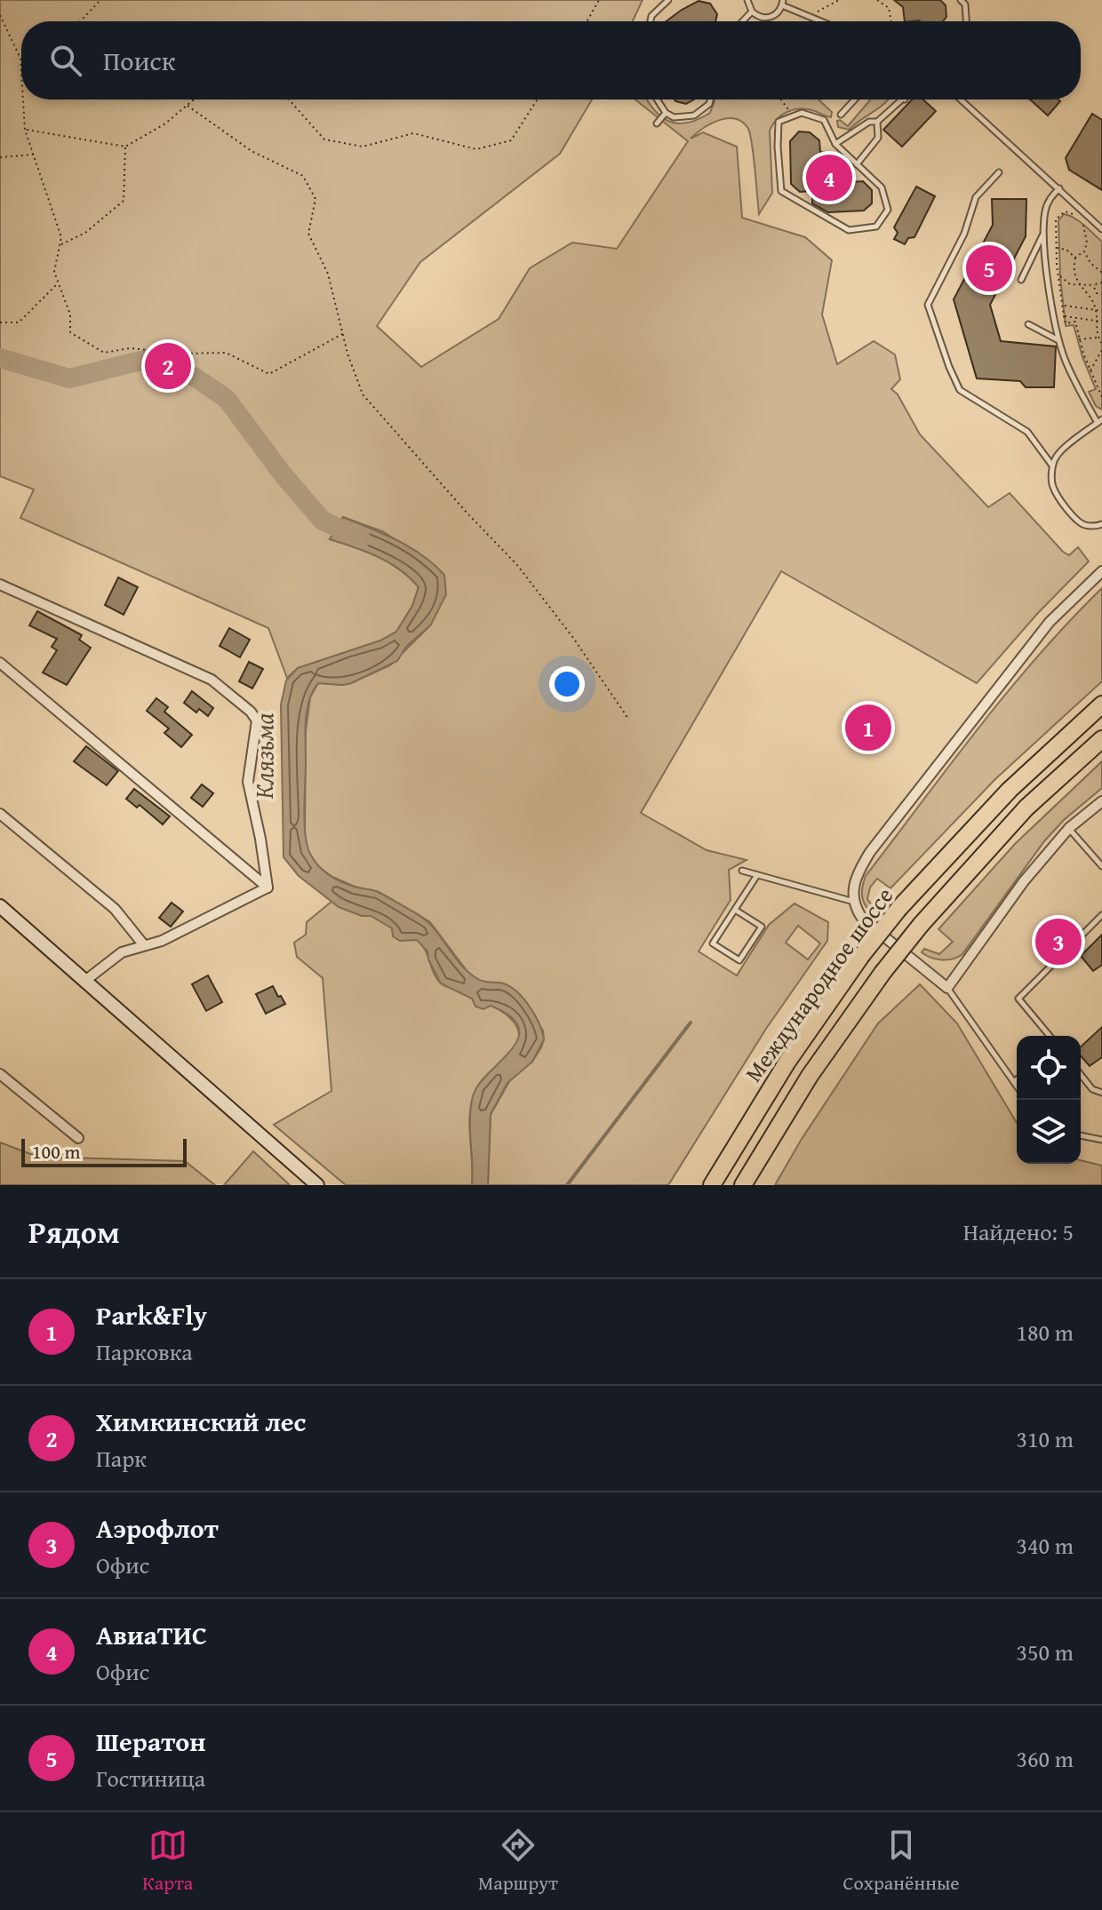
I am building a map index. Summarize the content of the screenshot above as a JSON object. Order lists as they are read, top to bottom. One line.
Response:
{"streets":{"highway":["Международное шоссе"]},"water":["Клязьма"],"scale_bar":"100 m","page":{"search":"Поиск","pins":["4","5","2","1","3"],"scale":"100 m","heading":["Рядом","Найдено: 5"],"list":[{"mark":"1","name":"Park&Fly","note":"Парковка","value":"180 m"},{"mark":"2","name":"Химкинский лес","note":"Парк","value":"310 m"},{"mark":"3","name":"Аэрофлот","note":"Офис","value":"340 m"},{"mark":"4","name":"АвиаТИС","note":"Офис","value":"350 m"},{"mark":"5","name":"Шератон","note":"Гостиница","value":"360 m"}],"nav":["Карта","Маршрут","Сохранённые"]}}
